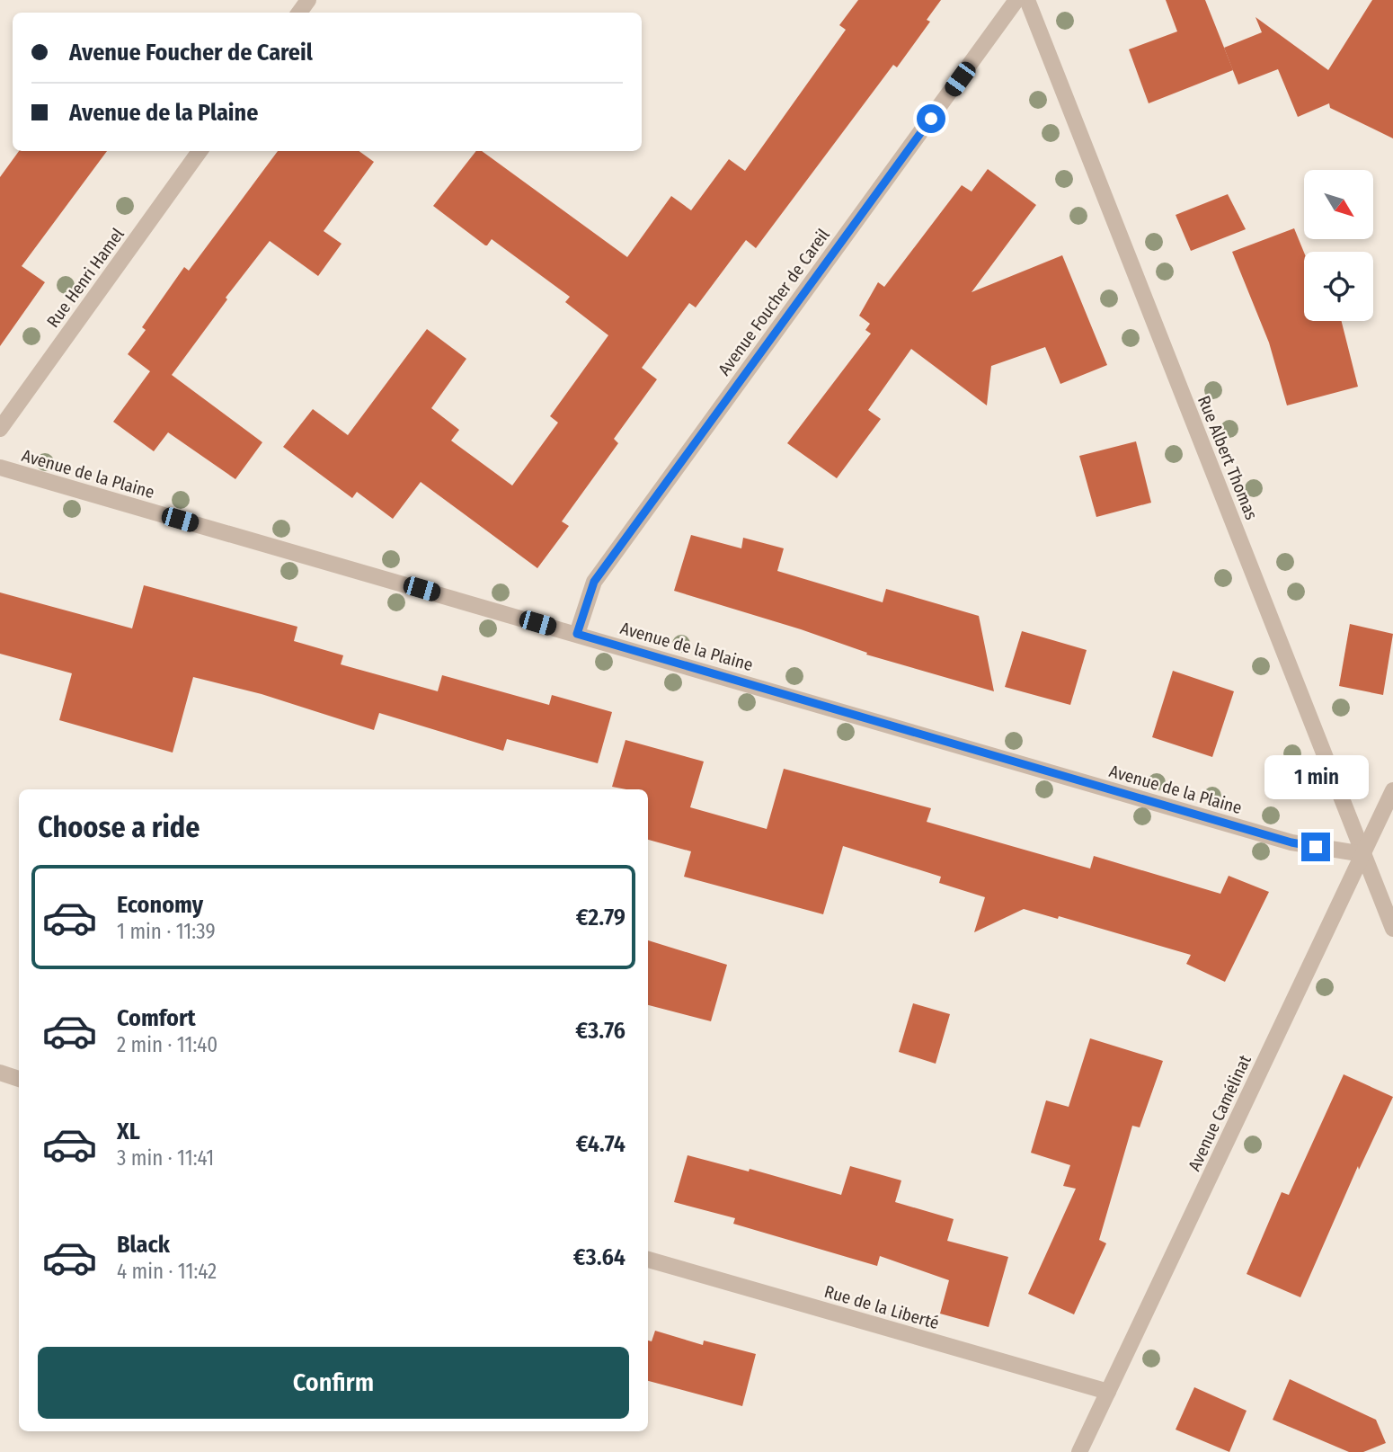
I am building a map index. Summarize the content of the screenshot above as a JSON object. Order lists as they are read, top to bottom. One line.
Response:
{"streets":{"street":["Rue Henri Hamel","Avenue Foucher de Careil","Rue Albert Thomas","Avenue de la Plaine","Avenue Camélinat","Rue de la Liberté"]},"crossings":[["Avenue Foucher de Careil","Avenue de la Plaine"],["Rue Albert Thomas","Avenue de la Plaine"],["Rue Albert Thomas","Avenue Camélinat"],["Avenue de la Plaine","Avenue Camélinat"],["Avenue Camélinat","Rue de la Liberté"]],"north":"bottom right","page":{"banner":["Avenue Foucher de Careil","Avenue de la Plaine"],"bubble":"1 min","heading":"Choose a ride","list":[{"name":"Economy","note":"1 min · 11:39","value":"€2.79"},{"name":"Comfort","note":"2 min · 11:40","value":"€3.76"},{"name":"XL","note":"3 min · 11:41","value":"€4.74"},{"name":"Black","note":"4 min · 11:42","value":"€3.64"}],"buttons":"Confirm"}}
